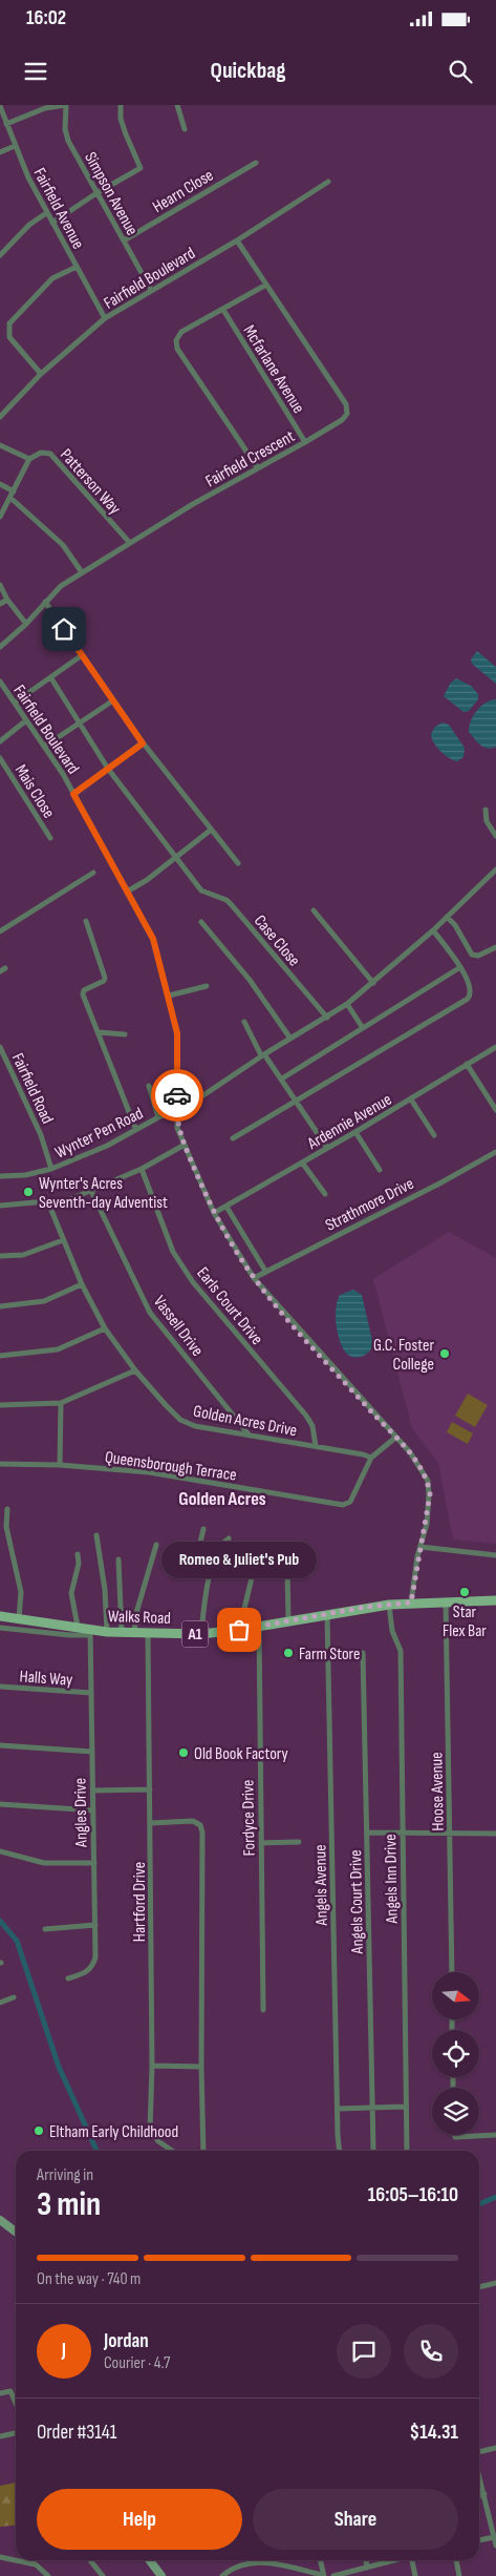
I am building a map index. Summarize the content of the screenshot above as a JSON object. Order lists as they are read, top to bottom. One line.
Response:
{"streets":{"main road":["Walks Road","A1"],"street":["Hearn Close","Simpson Avenue","Fairfield Avenue","Fairfield Boulevard","Mcfarlane Avenue","Fairfield Crescent","Patterson Way","Mais Close","Case Close","Fairfield Road","Ardennie Avenue","Wynter Pen Road","Strathmore Drive","Earls Court Drive","Vassell Drive","Golden Acres Drive","Queensborough Terrace","Halls Way","Hoose Avenue","Angles Drive","Fordyce Drive","Angels Inn Drive","Angels Avenue","Hartford Drive","Angels Court Drive"]},"crossings":[["Hearn Close","Simpson Avenue"],["Simpson Avenue","Fairfield Boulevard"],["Fairfield Avenue","Fairfield Boulevard"],["Fairfield Boulevard","Fairfield Crescent"],["Fairfield Boulevard","Ardennie Avenue"],["Fairfield Boulevard","Wynter Pen Road"],["Fairfield Boulevard","Strathmore Drive"],["Fairfield Boulevard","Queensborough Terrace"],["Fairfield Boulevard","Walks Road"],["Mcfarlane Avenue","Fairfield Crescent"],["Fairfield Crescent","Patterson Way"],["Case Close","Wynter Pen Road"],["Fairfield Road","Wynter Pen Road"],["Earls Court Drive","Golden Acres Drive"],["Vassell Drive","Golden Acres Drive"],["Golden Acres Drive","Queensborough Terrace"],["Walks Road","Hoose Avenue"],["Walks Road","Angles Drive"],["Walks Road","Fordyce Drive"],["Walks Road","Angels Inn Drive"],["Walks Road","Angels Avenue"],["Walks Road","Hartford Drive"],["Halls Way","Angles Drive"]],"districts":["Golden Acres"],"places":["Wynter's Acres Seventh-day Adventist","G.C. Foster College","Star Flex Bar","Romeo & Juliet's Pub","Farm Store","Old Book Factory","Eltham Early Childhood"],"north":"right","page":{"status":"16:02","header":"Quickbag","bubble":"Romeo & Juliet's Pub","heading":["3 min","Arriving in","16:05–16:10"],"panel":["Jordan","Courier · 4.7","Order #3141","$14.31"],"bar":"On the way · 740 m","round":"J","buttons":["Help","Share"]}}
